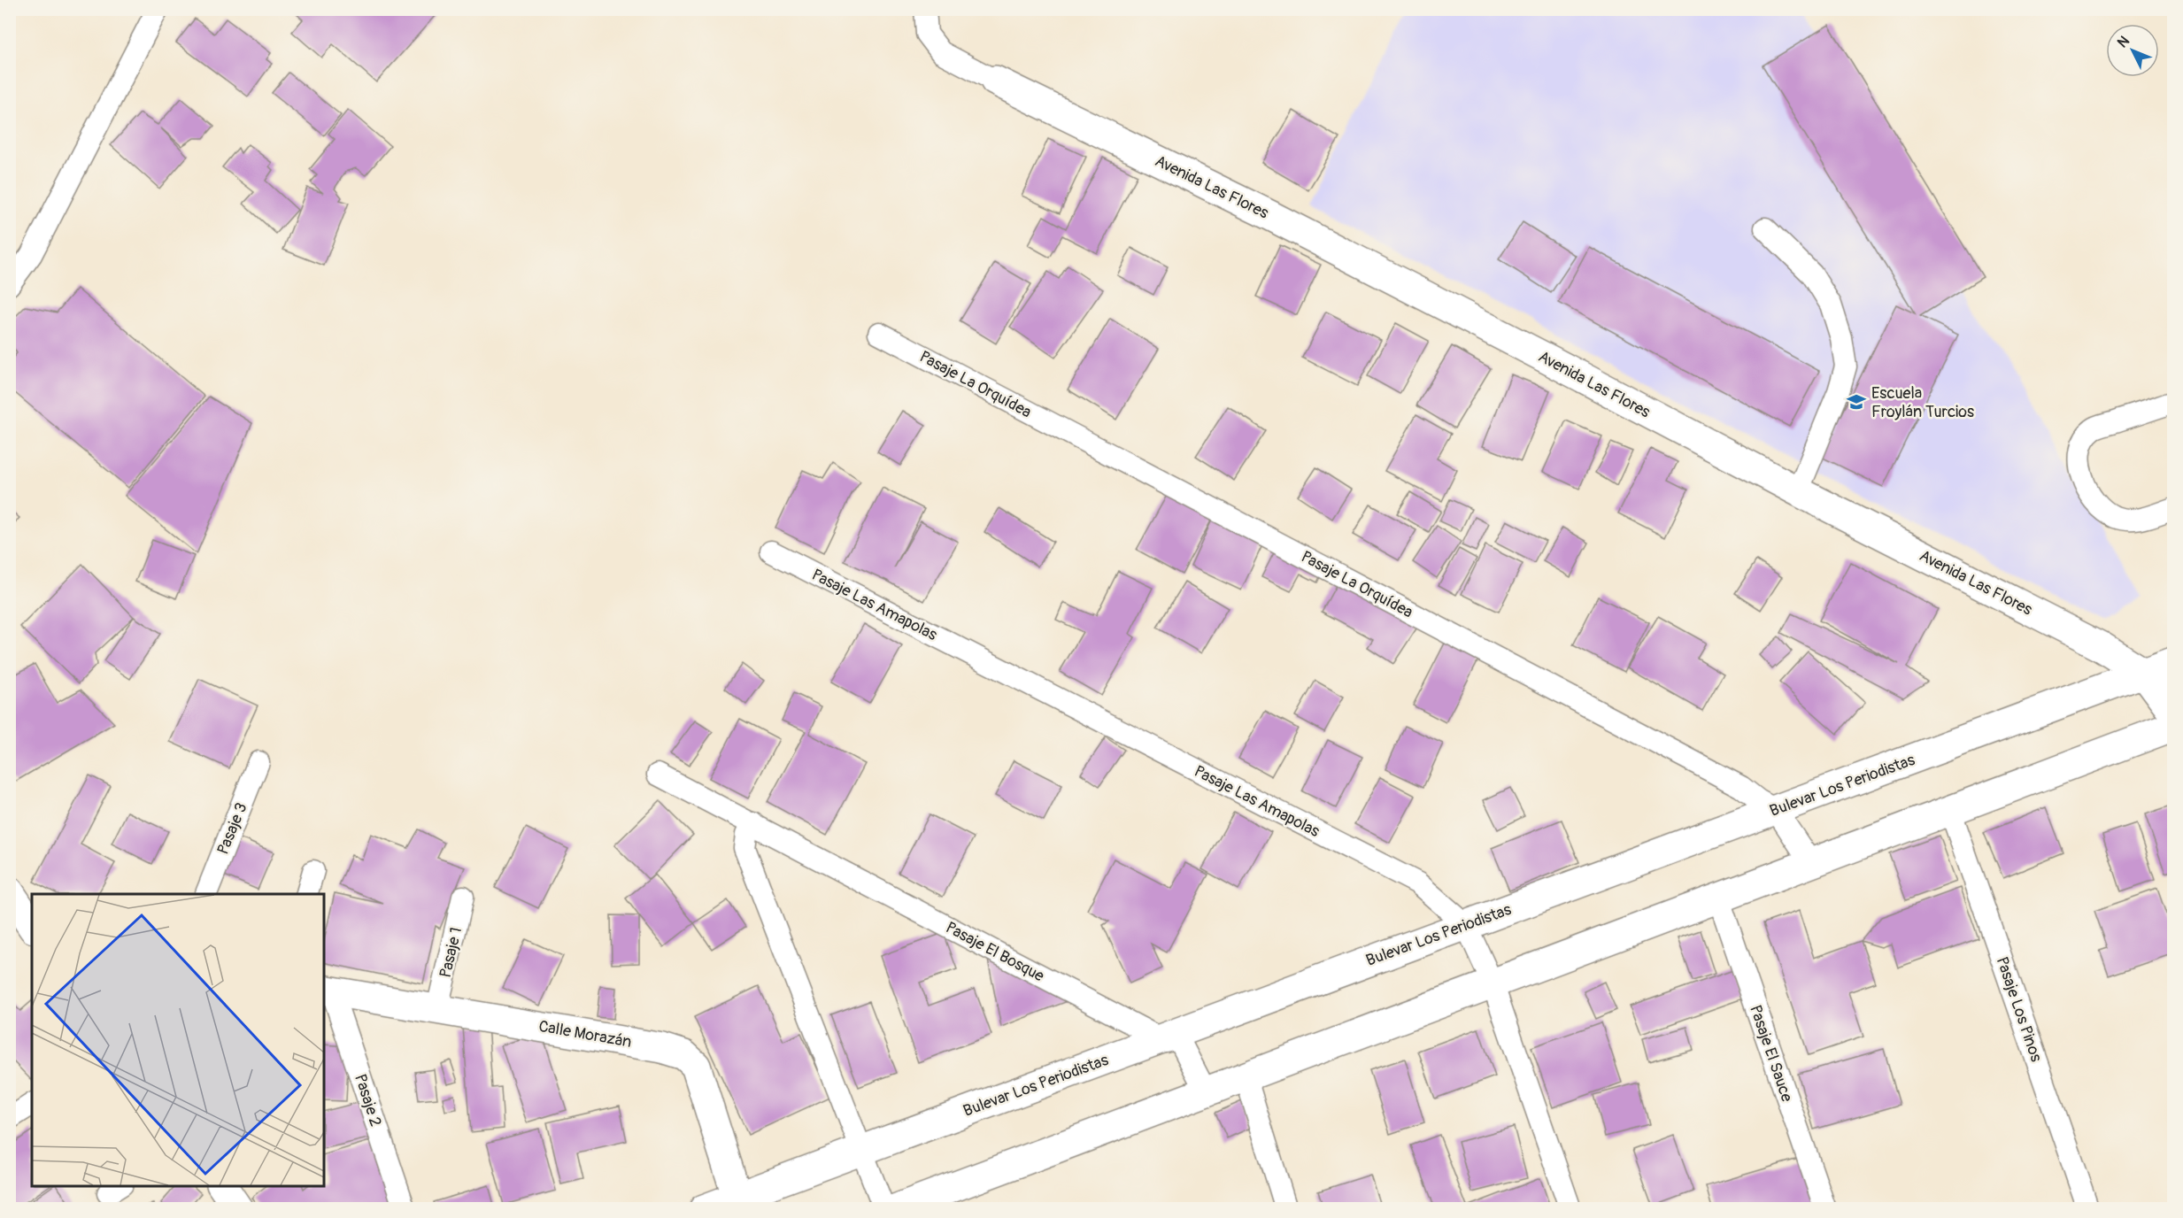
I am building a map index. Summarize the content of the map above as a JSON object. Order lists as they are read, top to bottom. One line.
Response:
{"streets":{"street":["Avenida Las Flores","Bulevar Los Periodistas","Calle Morazán"],"lane":["Pasaje La Orquídea","Pasaje Las Amapolas","Pasaje 3","Pasaje El Bosque","Pasaje 1","Pasaje Los Pinos","Pasaje El Sauce","Pasaje 2"]},"crossings":[["Avenida Las Flores","Bulevar Los Periodistas"],["Pasaje La Orquídea","Bulevar Los Periodistas"],["Pasaje Las Amapolas","Bulevar Los Periodistas"],["Bulevar Los Periodistas","Pasaje El Bosque"],["Bulevar Los Periodistas","Calle Morazán"],["Pasaje 1","Calle Morazán"],["Calle Morazán","Pasaje 2"]],"places":{"school or university":["Escuela Froylán Turcios"]},"north":"top left"}
